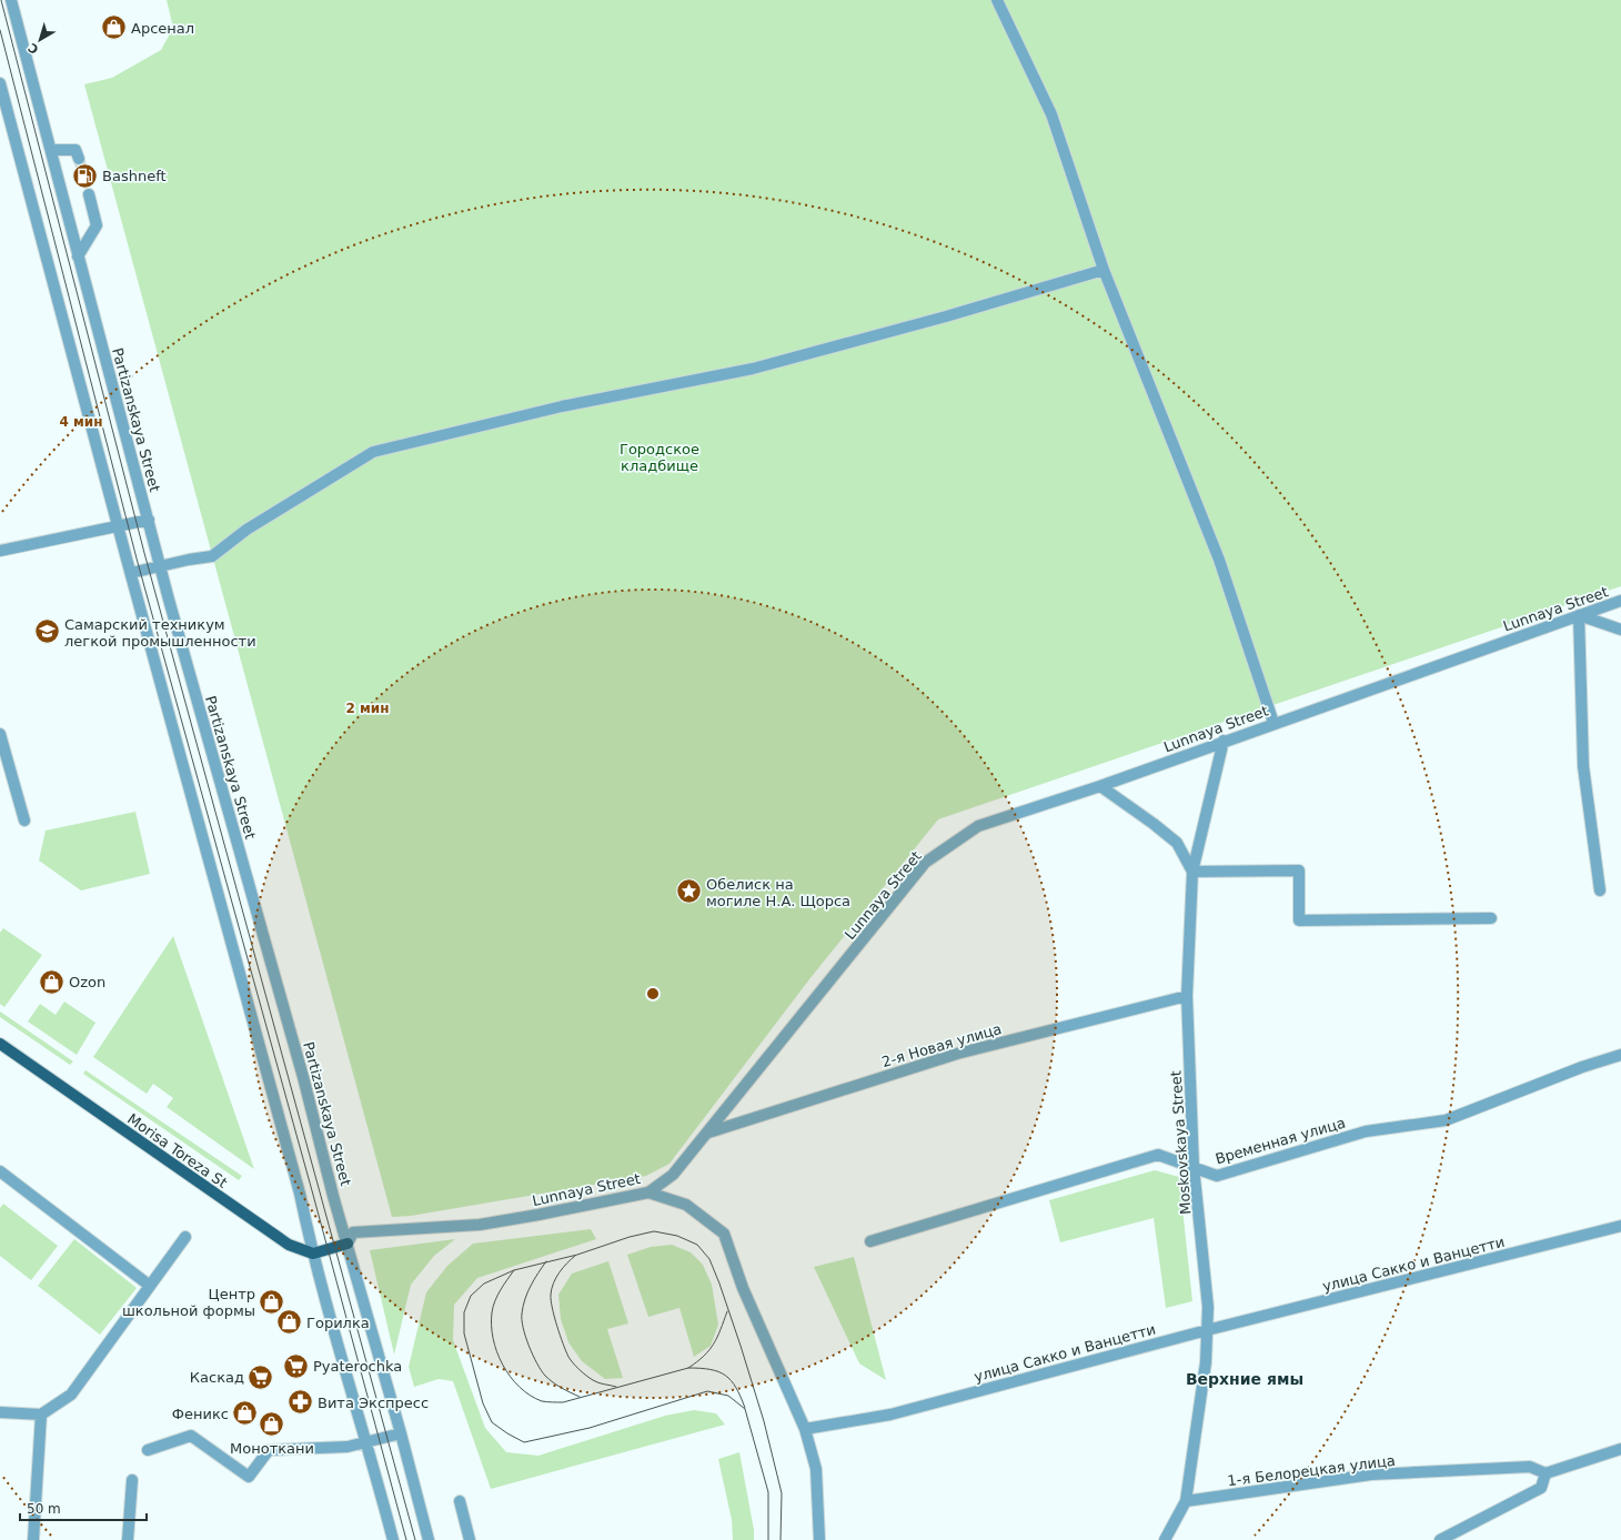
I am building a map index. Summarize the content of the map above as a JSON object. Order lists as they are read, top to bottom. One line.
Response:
{"streets":{"main road":["Morisa Toreza St"],"street":["Partizanskaya Street","Lunnaya Street","2-я Новая улица","Временная улица","Moskovskaya Street","улица Сакко и Ванцетти","1-я Белорецкая улица"]},"crossings":[["Partizanskaya Street","Lunnaya Street"],["Lunnaya Street","2-я Новая улица"],["Lunnaya Street","Moskovskaya Street"],["2-я Новая улица","Moskovskaya Street"],["Временная улица","Moskovskaya Street"],["Moskovskaya Street","улица Сакко и Ванцетти"],["Moskovskaya Street","1-я Белорецкая улица"]],"districts":["Верхние ямы"],"parks":["Городское кладбище"],"places":{"shop":["Арсенал","Ozon","Центр школьной формы","Горилка","Феникс","Моноткани"],"fuel station":["Bashneft"],"school or university":["Самарский техникум легкой промышленности"],"place":["Обелиск на могиле Н.А. Щорса"],"supermarket":["Pyaterochka","Каскад"],"pharmacy":["Вита Экспресс"]},"scale_bar":"50 m","north":"bottom left","rings":["4 мин","2 мин"]}
